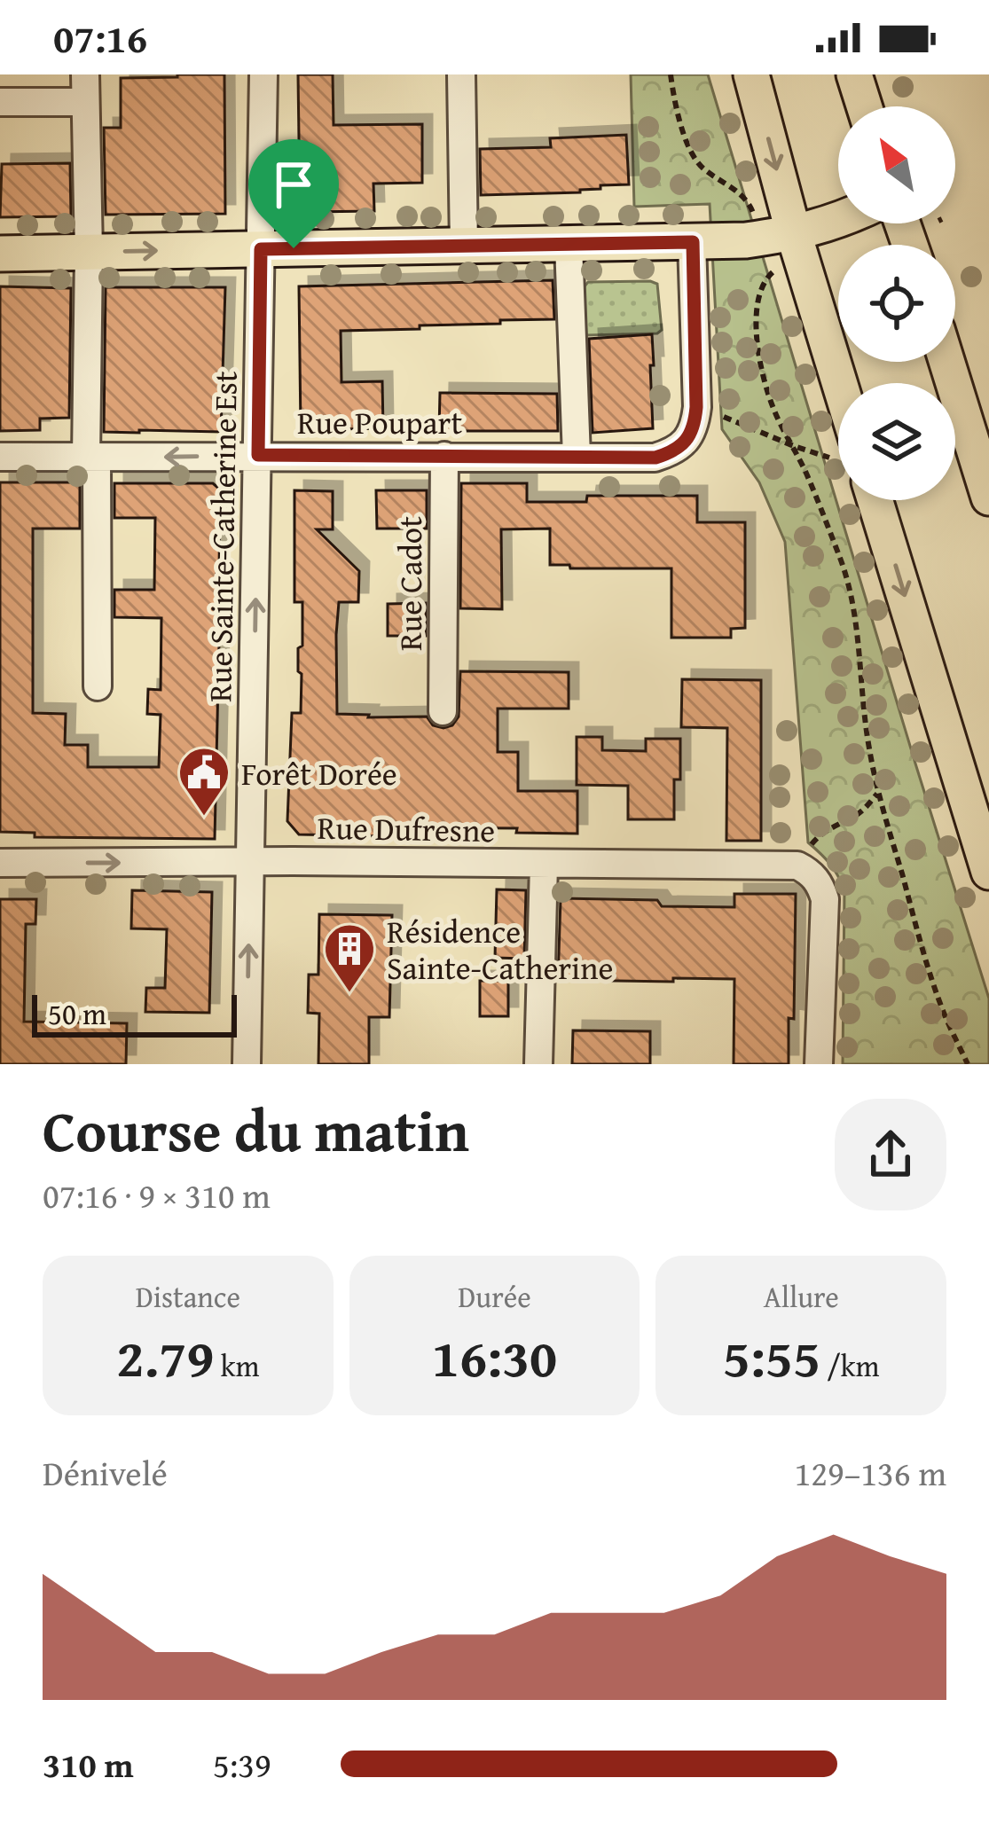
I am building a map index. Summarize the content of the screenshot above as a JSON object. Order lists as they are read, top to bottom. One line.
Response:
{"streets":{"street":["Rue Poupart","Rue Sainte-Catherine Est","Rue Cadot","Rue Dufresne"]},"crossings":[["Rue Poupart","Rue Sainte-Catherine Est"],["Rue Poupart","Rue Cadot"],["Rue Sainte-Catherine Est","Rue Dufresne"]],"places":{"public building":["Forêt Dorée"],"building":["Résidence Sainte-Catherine"]},"scale_bar":"50 m","north":"top left","page":{"status":"07:16","scale":"50 m","heading":["Course du matin","07:16 · 9 × 310 m"],"stats":[["Distance","2.79 km"],["Durée","16:30"],["Allure","5:55 /km"]],"chart":["Dénivelé","129–136 m"],"list":[{"name":"310 m","note":"5:39"}]}}
